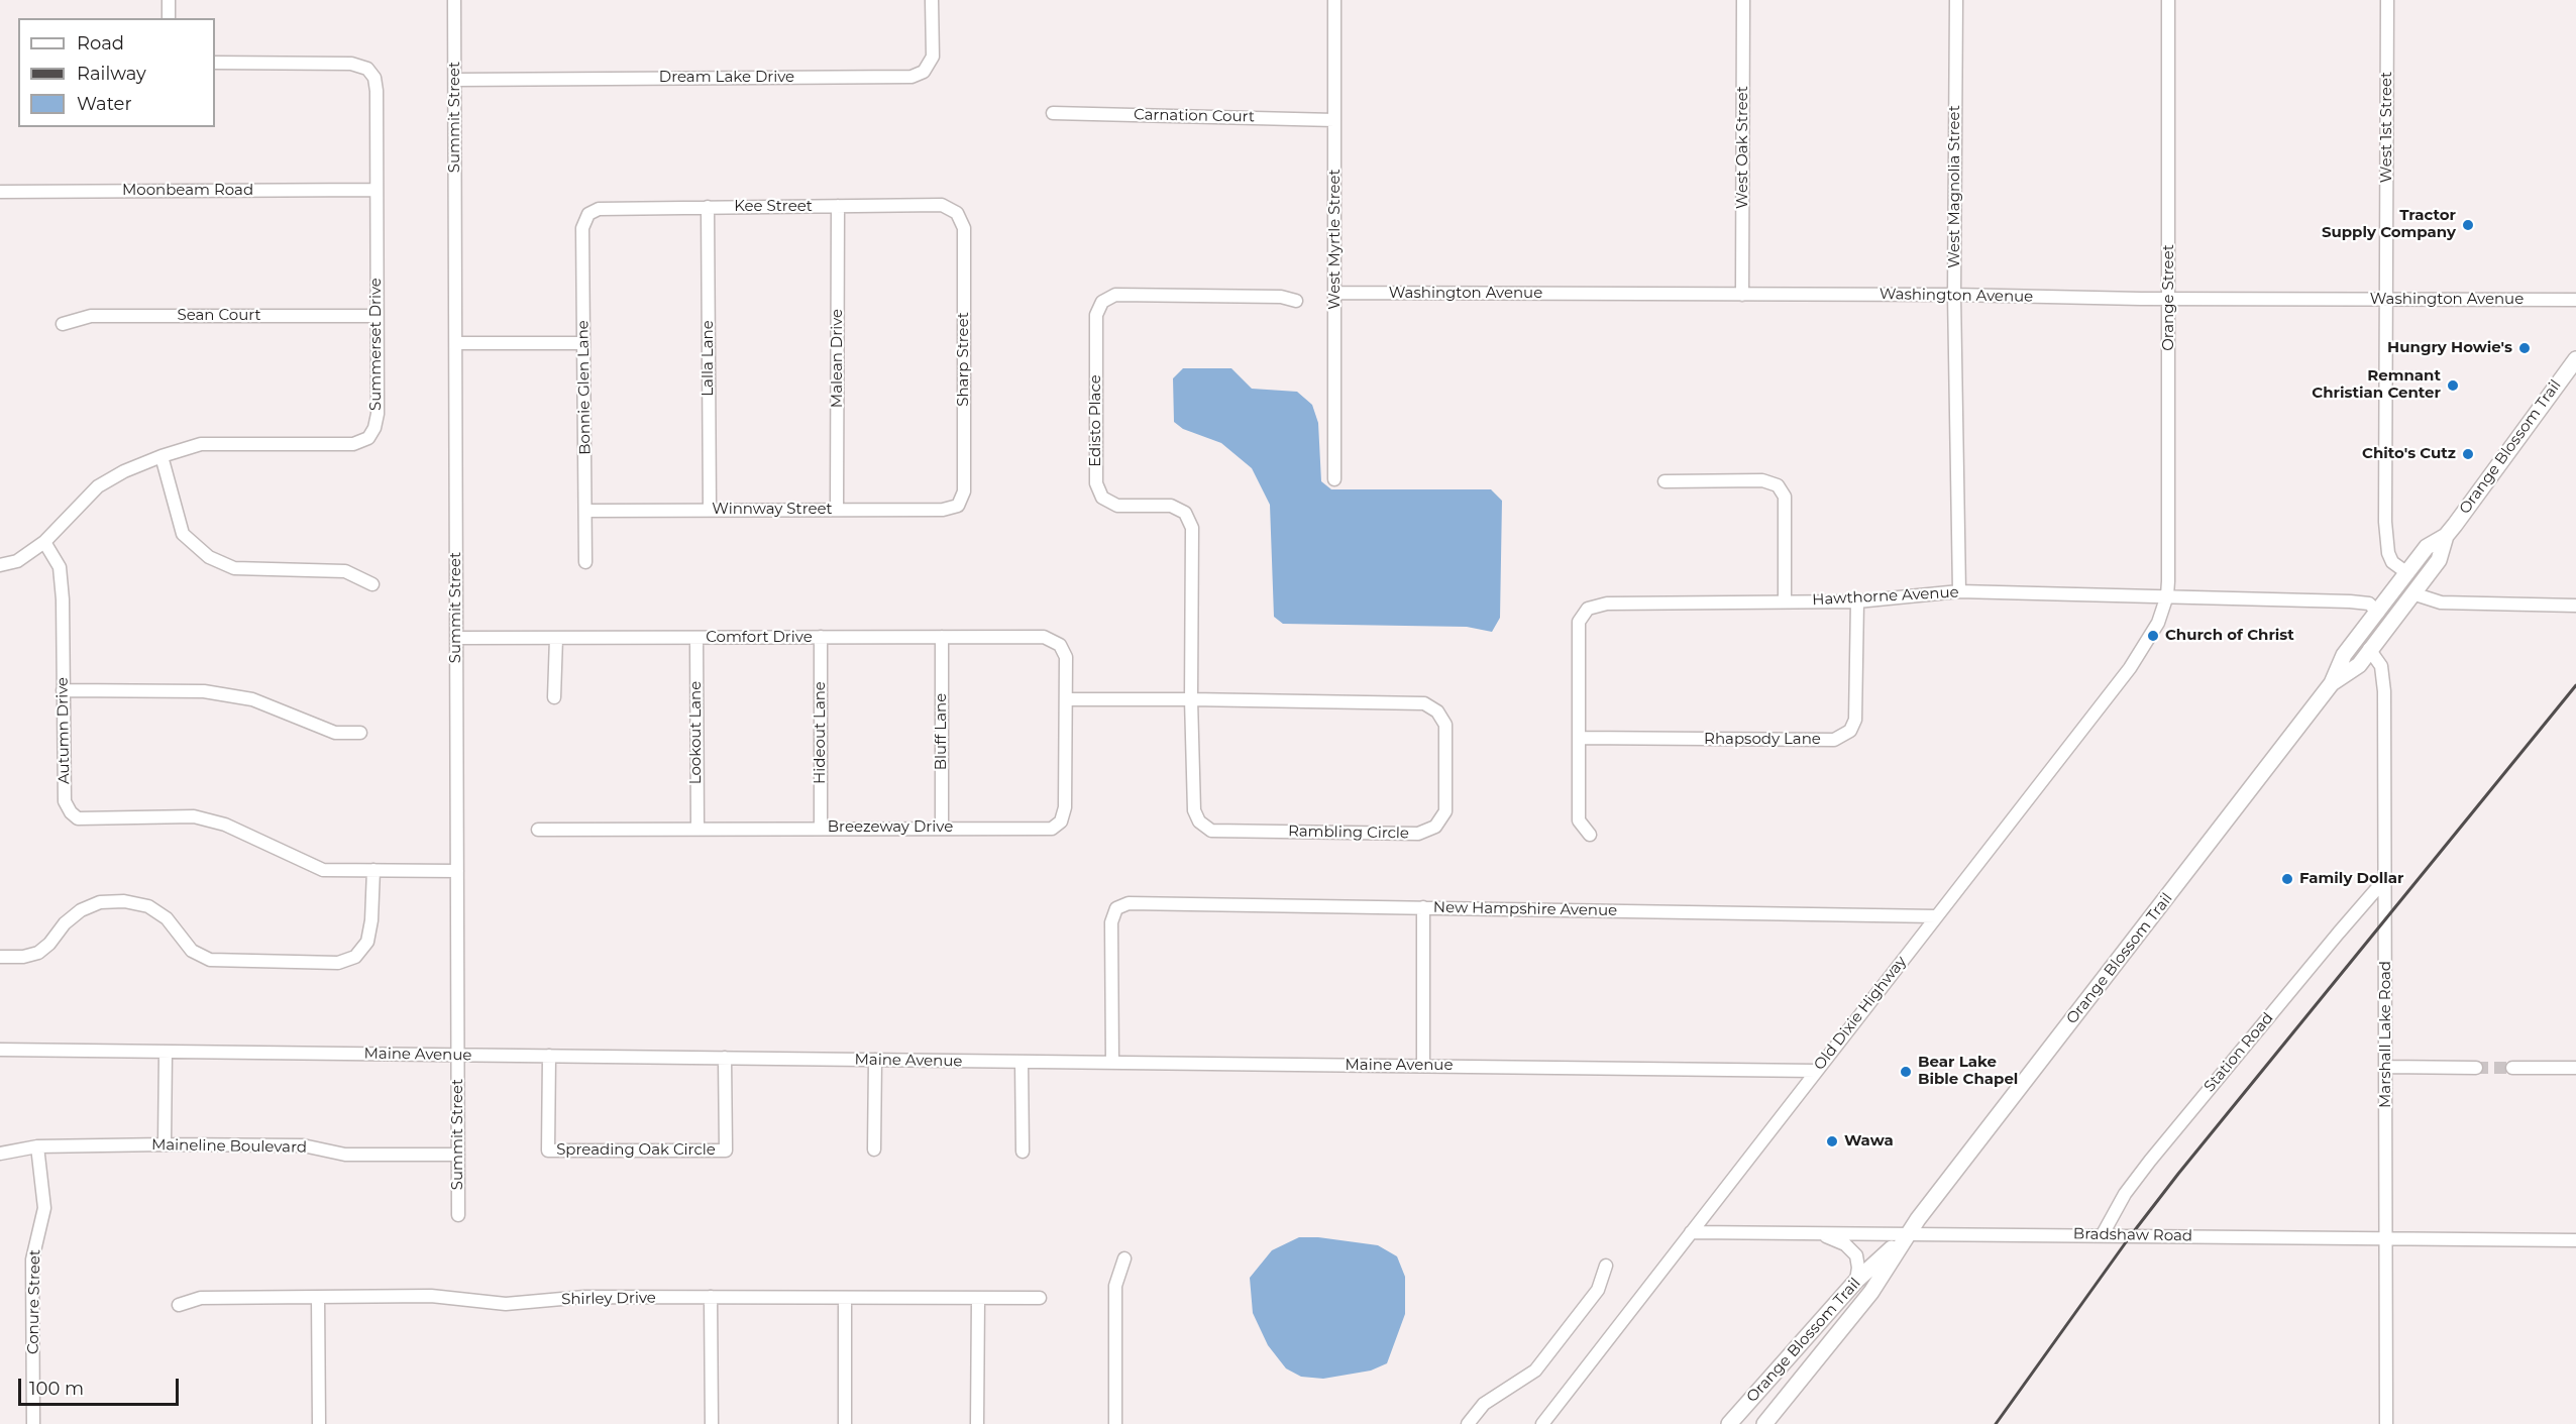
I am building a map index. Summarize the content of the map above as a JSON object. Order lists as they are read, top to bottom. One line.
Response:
{"streets":{"main road":["Orange Blossom Trail"],"street":["Dream Lake Drive","Carnation Court","Summit Street","West 1st Street","West Oak Street","West Magnolia Street","Moonbeam Road","Kee Street","West Myrtle Street","Washington Avenue","Orange Street","Sean Court","Summerset Drive","Lalla Lane","Malean Drive","Sharp Street","Bonnie Glen Lane","Edisto Place","Winnway Street","Hawthorne Avenue","Comfort Drive","Autumn Drive","Bluff Lane","Lookout Lane","Hideout Lane","Rhapsody Lane","Breezeway Drive","Rambling Circle","New Hampshire Avenue","Old Dixie Highway","Marshall Lake Road","Station Road","Maine Avenue","Maineline Boulevard","Spreading Oak Circle","Bradshaw Road","Shirley Drive","Conure Street"]},"crossings":[["Dream Lake Drive","Summit Street"],["Carnation Court","West Myrtle Street"],["Summit Street","Comfort Drive"],["Summit Street","Autumn Drive"],["Summit Street","Maine Avenue"],["Summit Street","Maineline Boulevard"],["West 1st Street","Washington Avenue"],["West 1st Street","Orange Blossom Trail"],["West Oak Street","Washington Avenue"],["West Magnolia Street","Washington Avenue"],["West Magnolia Street","Hawthorne Avenue"],["Moonbeam Road","Summerset Drive"],["Kee Street","Lalla Lane"],["Kee Street","Malean Drive"],["Kee Street","Sharp Street"],["Kee Street","Bonnie Glen Lane"],["West Myrtle Street","Washington Avenue"],["Washington Avenue","Orange Street"],["Orange Street","Hawthorne Avenue"],["Orange Street","Old Dixie Highway"],["Sean Court","Summerset Drive"],["Summerset Drive","Autumn Drive"],["Lalla Lane","Winnway Street"],["Malean Drive","Winnway Street"],["Sharp Street","Winnway Street"],["Bonnie Glen Lane","Winnway Street"],["Edisto Place","Rambling Circle"],["Orange Blossom Trail","Hawthorne Avenue"],["Orange Blossom Trail","Marshall Lake Road"],["Orange Blossom Trail","Bradshaw Road"],["Hawthorne Avenue","Rhapsody Lane"],["Hawthorne Avenue","Old Dixie Highway"],["Comfort Drive","Bluff Lane"],["Comfort Drive","Lookout Lane"],["Comfort Drive","Hideout Lane"],["Comfort Drive","Breezeway Drive"],["Bluff Lane","Breezeway Drive"],["Lookout Lane","Breezeway Drive"],["Hideout Lane","Breezeway Drive"],["Breezeway Drive","Rambling Circle"],["New Hampshire Avenue","Old Dixie Highway"],["New Hampshire Avenue","Maine Avenue"],["Old Dixie Highway","Maine Avenue"],["Old Dixie Highway","Bradshaw Road"],["Marshall Lake Road","Station Road"],["Marshall Lake Road","Bradshaw Road"],["Station Road","Bradshaw Road"],["Maine Avenue","Spreading Oak Circle"],["Maineline Boulevard","Conure Street"]],"places":["Tractor Supply Company","Hungry Howie's","Remnant Christian Center","Chito's Cutz","Church of Christ","Family Dollar","Bear Lake Bible Chapel","Wawa"],"legend":["Road","Railway","Water"],"scale_bar":"100 m"}
